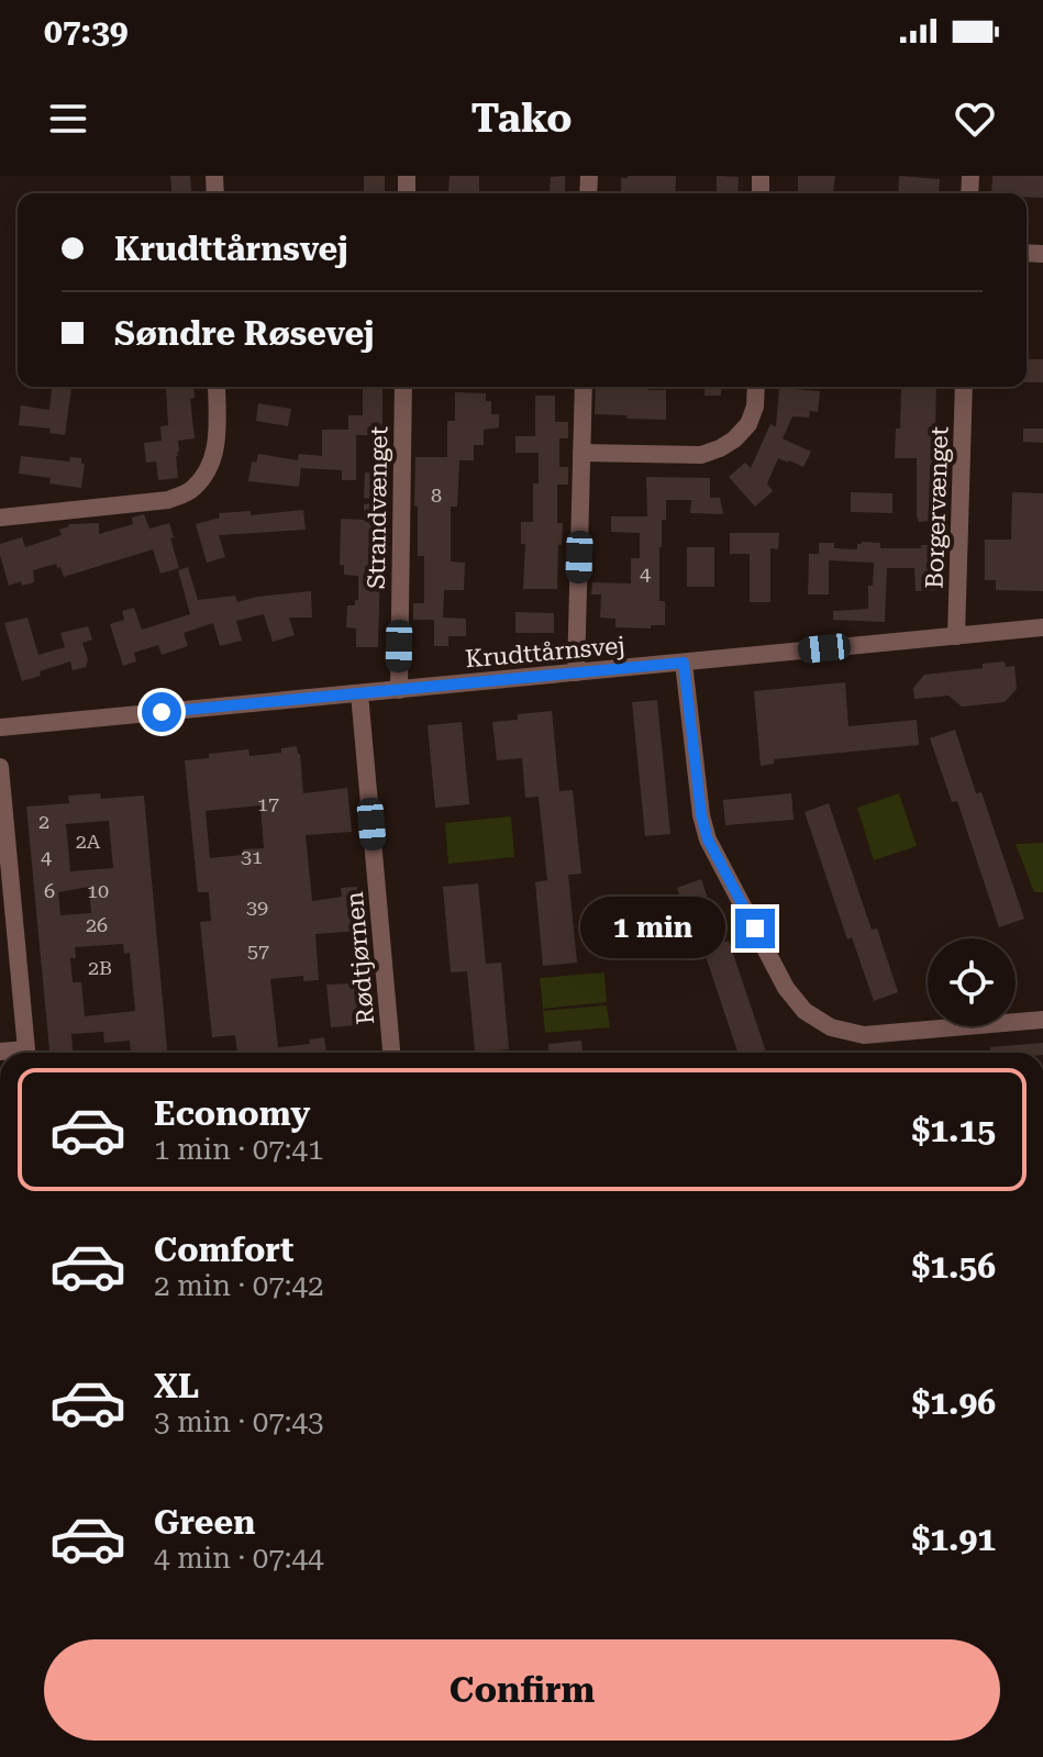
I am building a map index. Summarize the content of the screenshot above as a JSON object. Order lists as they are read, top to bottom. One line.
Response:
{"streets":{"street":["Strandvænget","Borgervænget","Krudttårnsvej","Rødtjørnen"]},"crossings":[["Strandvænget","Krudttårnsvej"],["Borgervænget","Krudttårnsvej"],["Krudttårnsvej","Rødtjørnen"]],"house_numbers":["8","4","17","2","2A","4","31","6","10","39","26","57","2B"],"page":{"status":"07:39","header":"Tako","banner":["Krudttårnsvej","Søndre Røsevej"],"bubble":"1 min","list":[{"name":"Economy","note":"1 min · 07:41","value":"$1.15"},{"name":"Comfort","note":"2 min · 07:42","value":"$1.56"},{"name":"XL","note":"3 min · 07:43","value":"$1.96"},{"name":"Green","note":"4 min · 07:44","value":"$1.91"}],"buttons":"Confirm"}}
